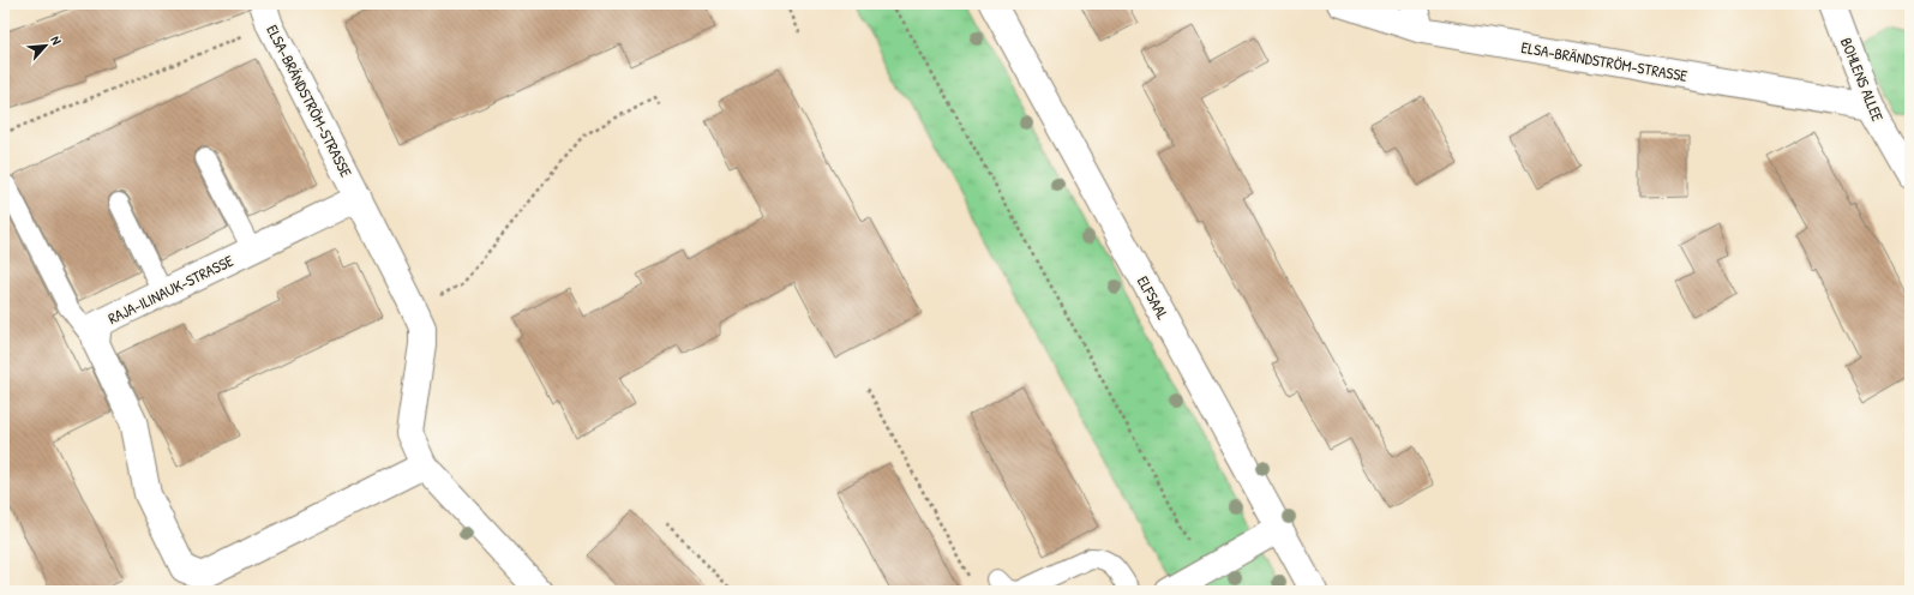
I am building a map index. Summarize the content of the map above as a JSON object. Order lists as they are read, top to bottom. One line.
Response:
{"streets":{"street":["ELSA-BRÄNDSTRÖM-STRASSE","BOHLENS ALLEE","RAJA-ILINAUK-STRASSE","ELFSAAL"]},"crossings":[["ELSA-BRÄNDSTRÖM-STRASSE","BOHLENS ALLEE"],["ELSA-BRÄNDSTRÖM-STRASSE","RAJA-ILINAUK-STRASSE"]],"north":"top right"}
